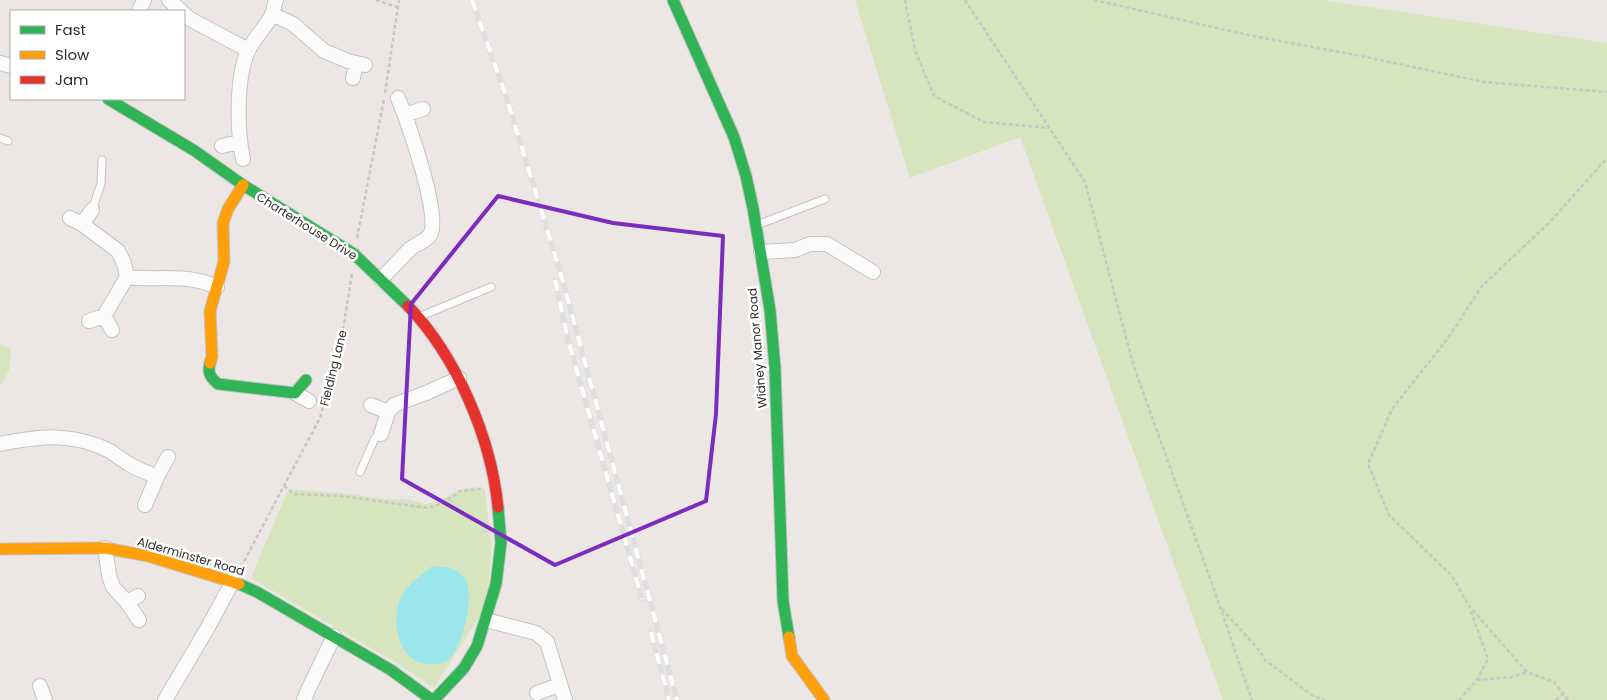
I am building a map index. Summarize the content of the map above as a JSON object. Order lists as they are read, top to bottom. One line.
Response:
{"streets":{"street":["Charterhouse Drive","Widney Manor Road","Alderminster Road"],"path":["Fielding Lane"]},"crossings":[["Charterhouse Drive","Fielding Lane"],["Charterhouse Drive","Alderminster Road"],["Fielding Lane","Alderminster Road"]],"legend":["Fast","Slow","Jam"]}
